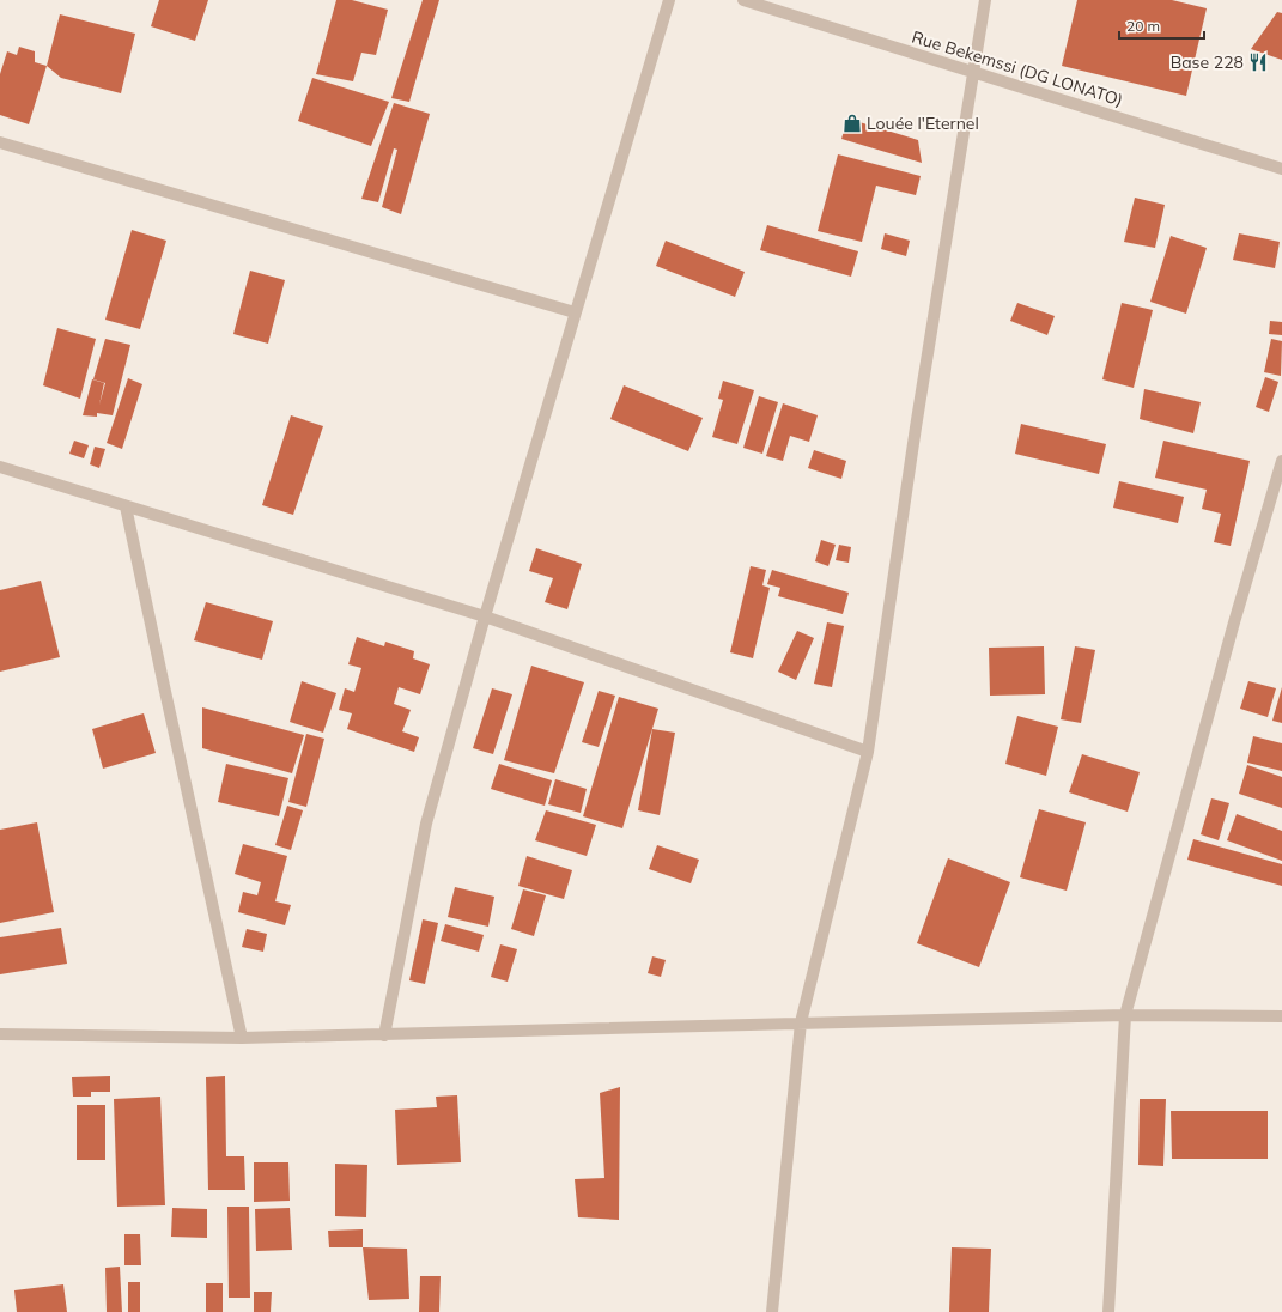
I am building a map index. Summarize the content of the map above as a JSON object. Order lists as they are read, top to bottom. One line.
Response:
{"streets":{"street":["Rue Bekemssi (DG LONATO)"]},"places":{"restaurant":["Base 228"],"shop":["Louée l'Eternel"]},"scale_bar":"20 m"}
